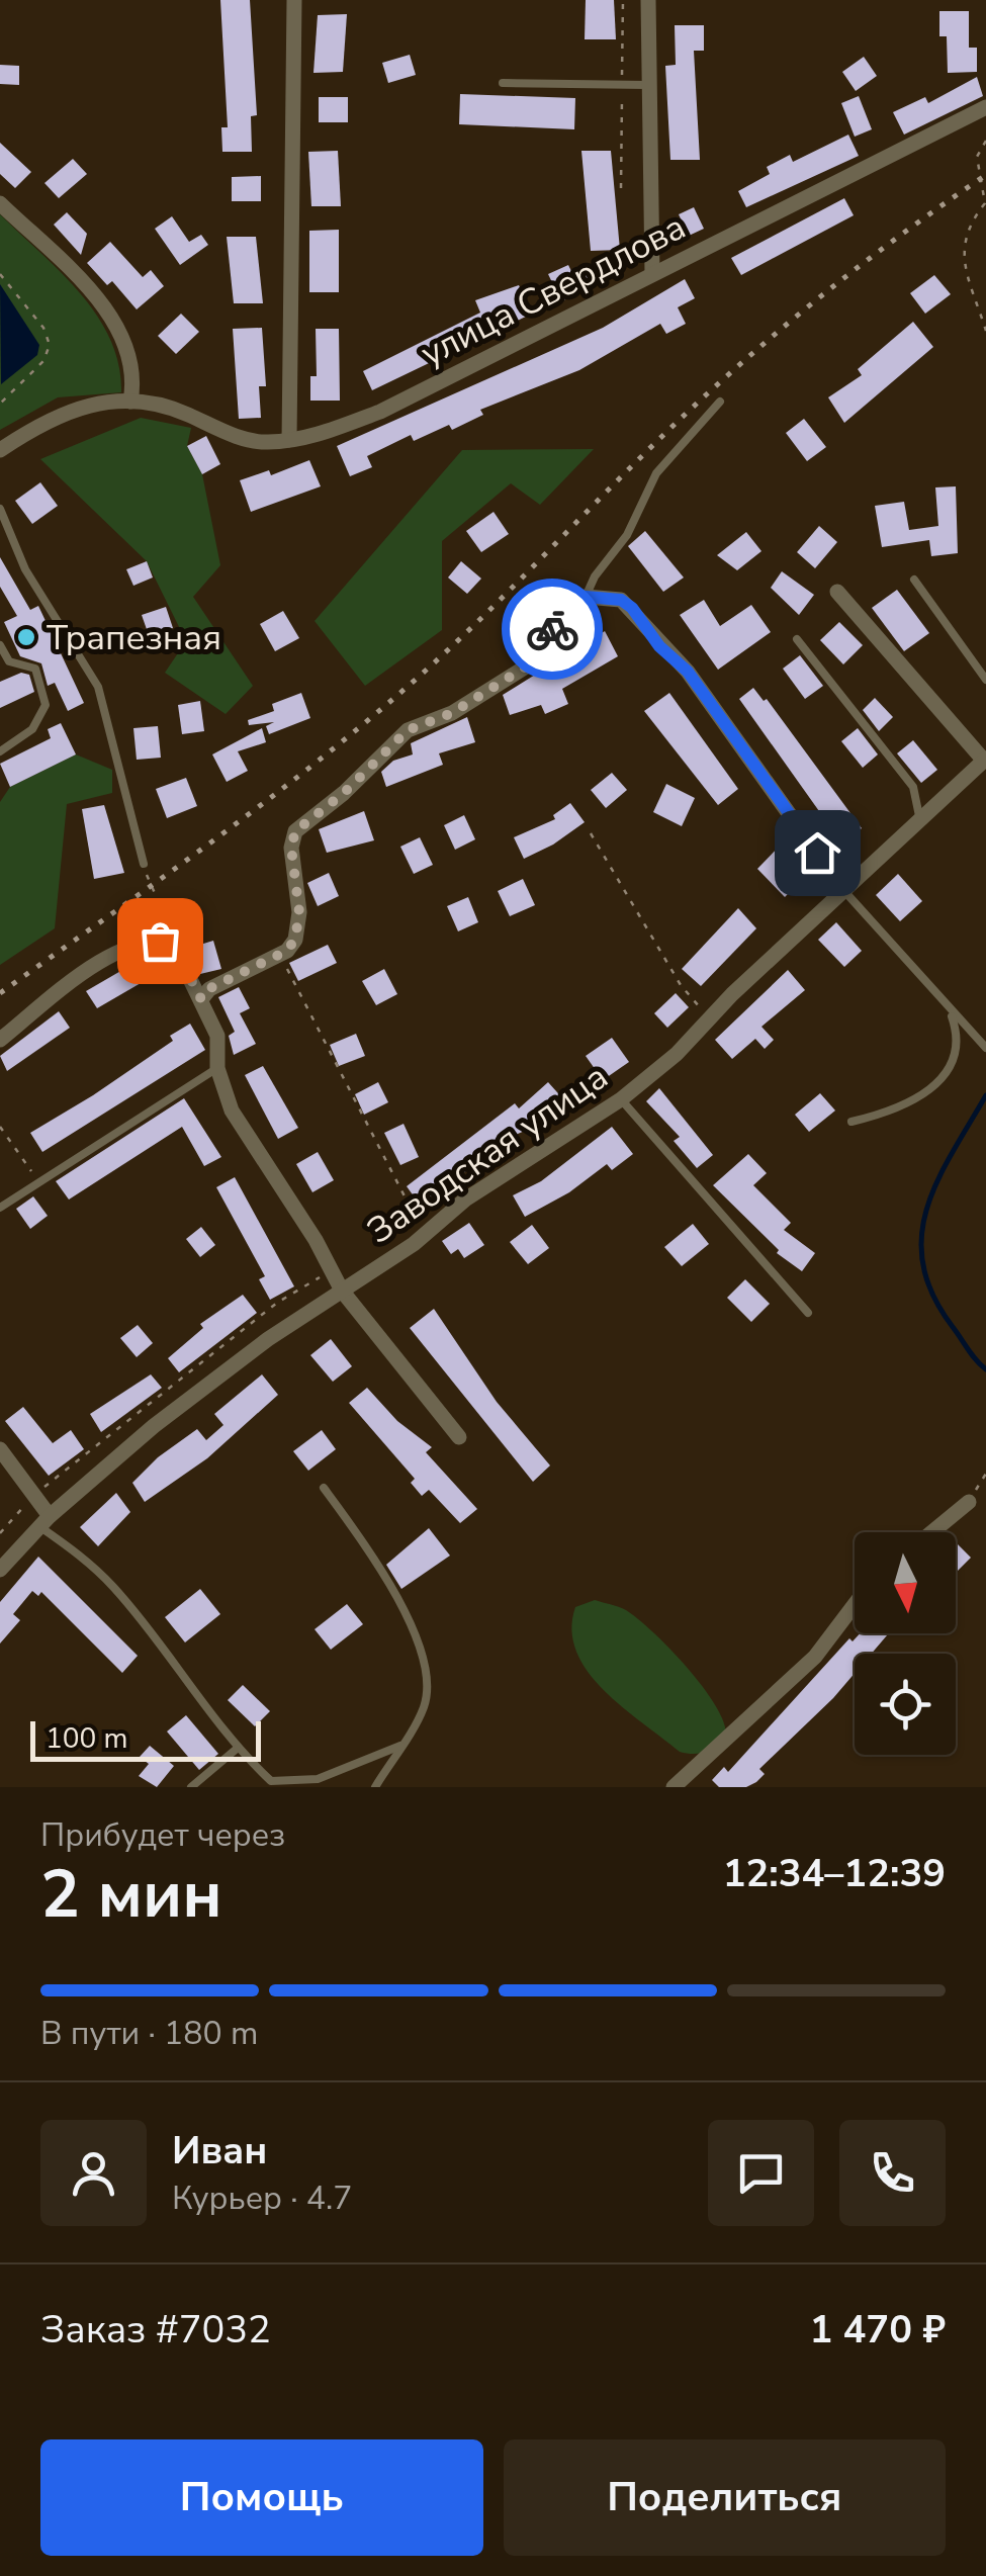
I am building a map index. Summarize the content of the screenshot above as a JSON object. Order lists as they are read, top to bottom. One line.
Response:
{"streets":{"street":["улица Свердлова","Заводская улица"]},"places":["Трапезная"],"scale_bar":"100 m","north":"bottom","page":{"scale":"100 m","heading":["2 мин","Прибудет через","12:34–12:39"],"panel":["Иван","Курьер · 4.7","Заказ #7032","1 470 ₽"],"bar":"В пути · 180 m","buttons":["Помощь","Поделиться"]}}
